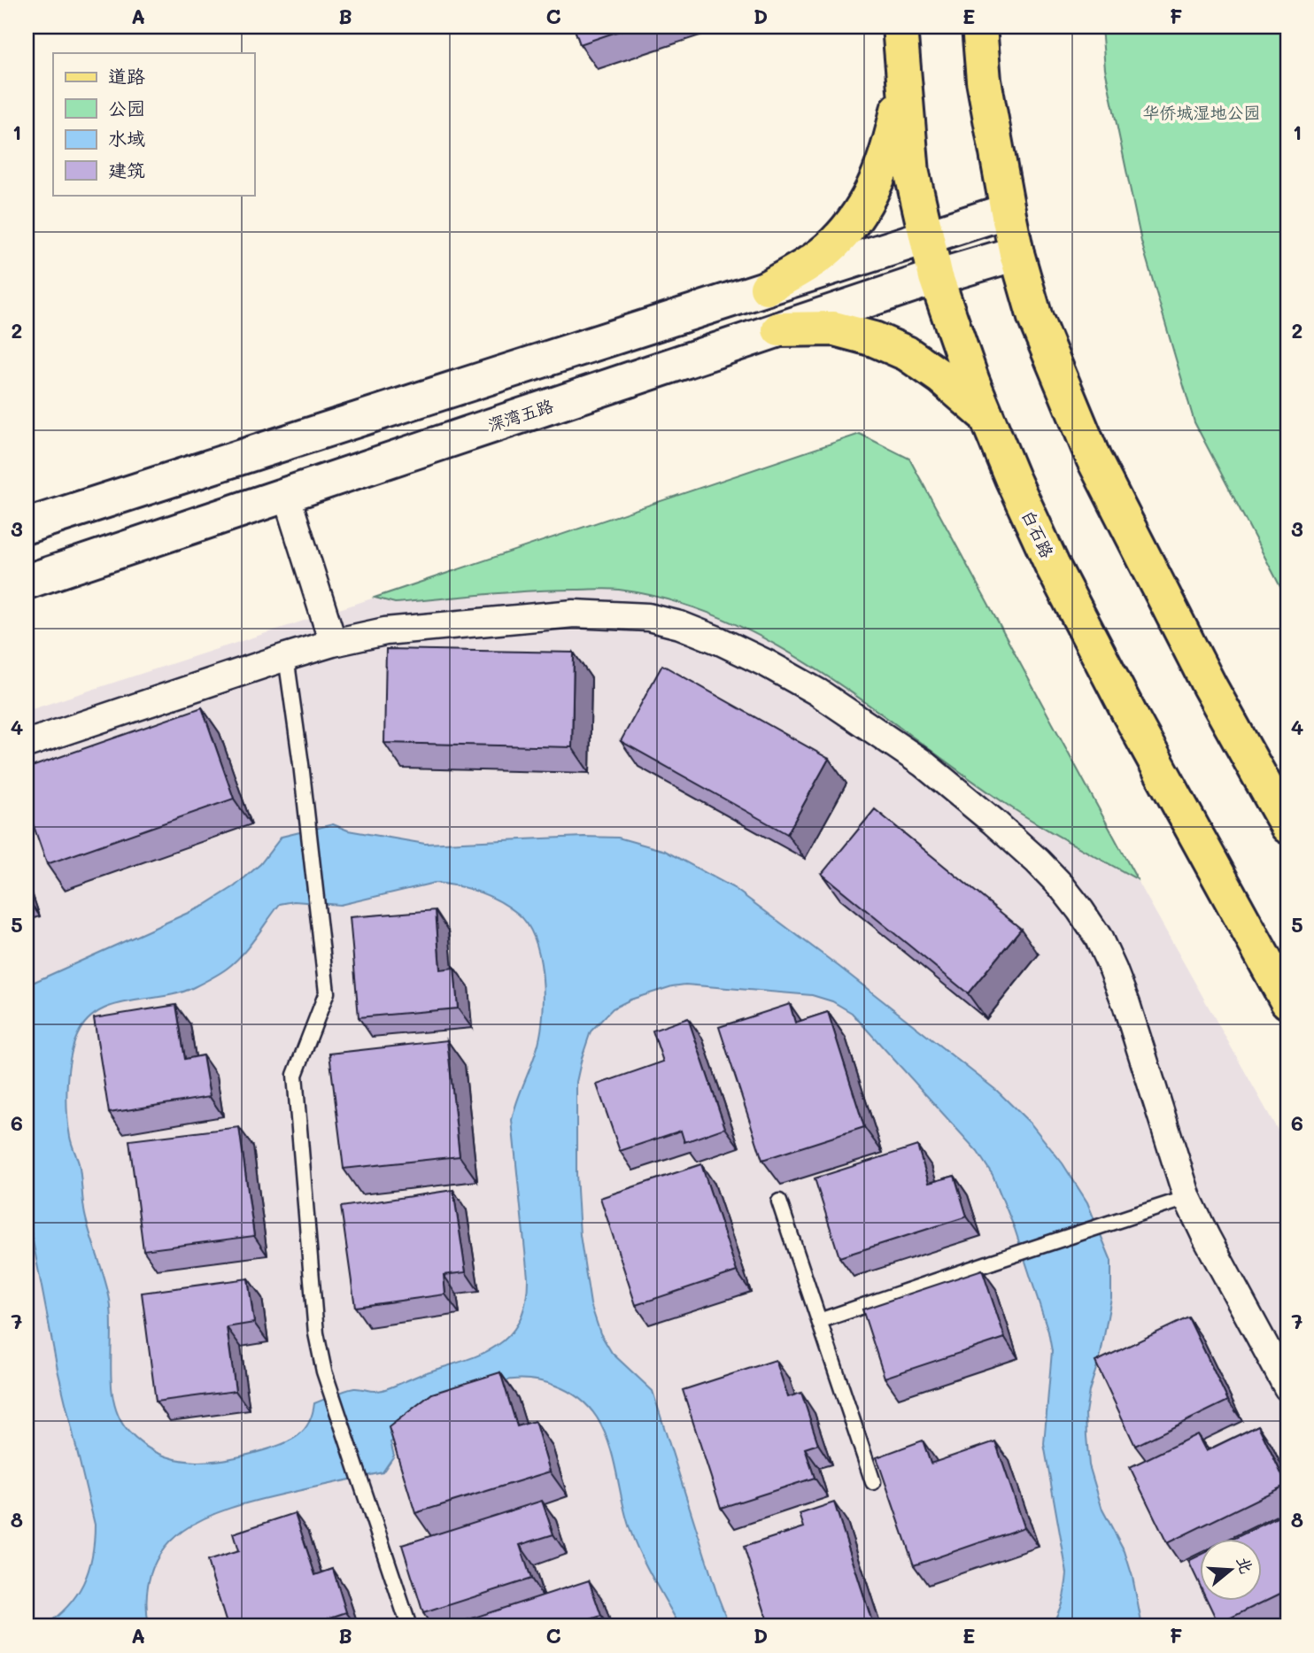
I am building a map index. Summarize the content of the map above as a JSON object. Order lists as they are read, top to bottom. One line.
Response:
{"streets":{"main road":["白石路"],"street":["深湾五路"]},"crossings":[["深湾五路","白石路"]],"parks":["华侨城湿地公园"],"legend":["道路","公园","水域","建筑"],"north":"right","grid":{"columns":["A","B","C","D","E","F"],"rows":["1","2","3","4","5","6","7","8"]}}
